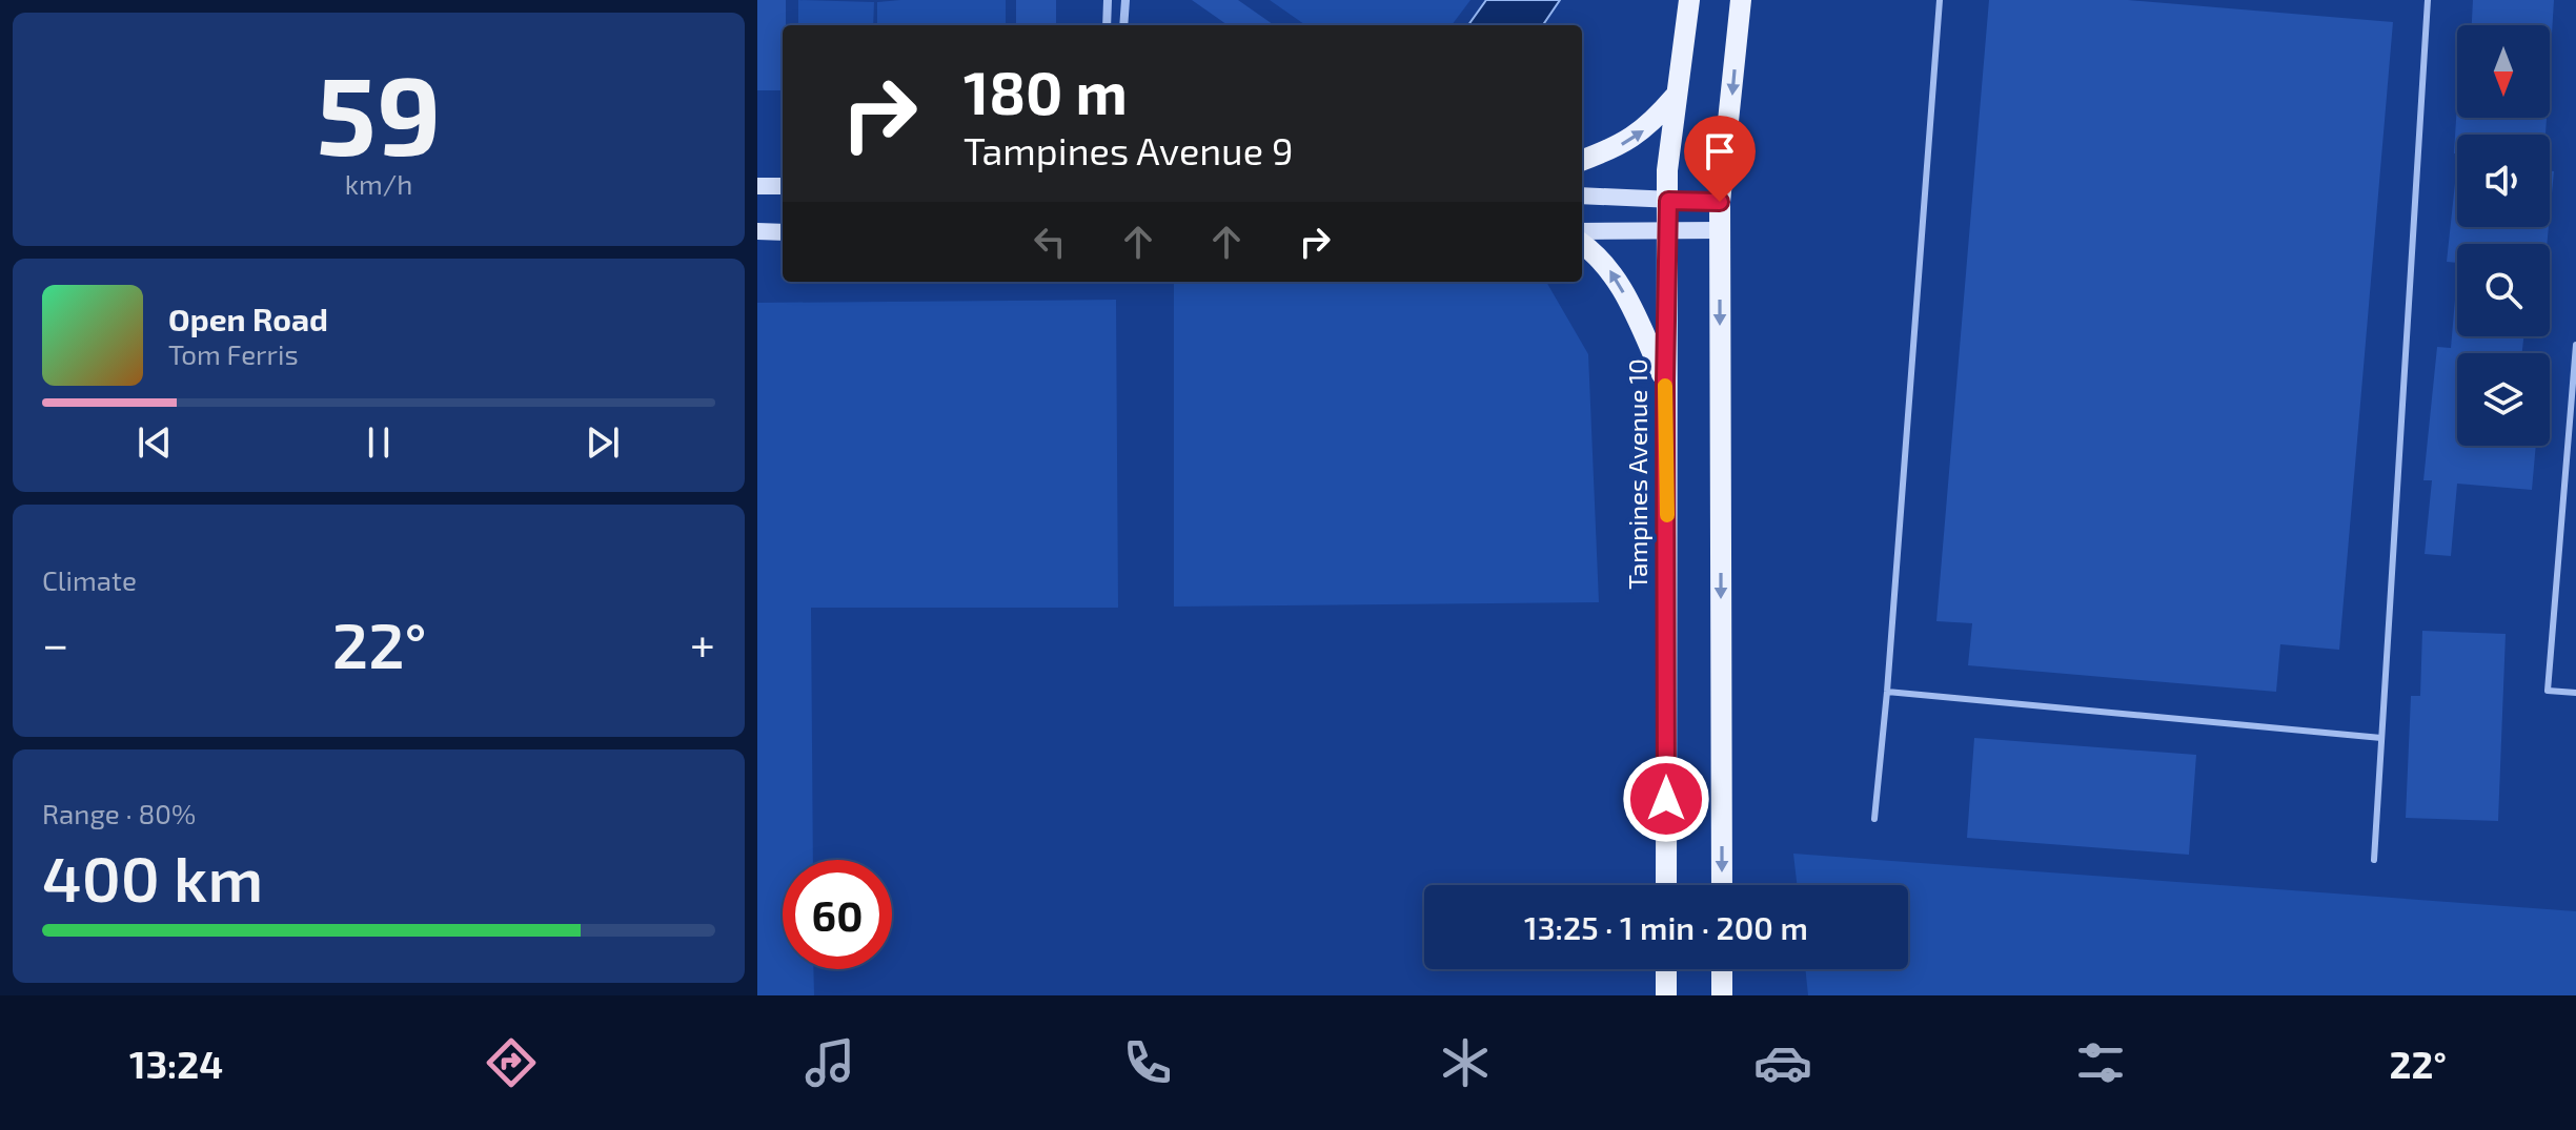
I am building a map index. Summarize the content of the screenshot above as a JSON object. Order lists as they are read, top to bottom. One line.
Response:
{"streets":{"main road":["Tampines Avenue 10"]},"north":"bottom","page":{"tile":[["59","km/h"],"Climate",["Range · 80%","400 km"]],"turn":["180 m","Tampines Avenue 9"],"song":["Open Road","Tom Ferris"],"heat":["−","22°","+"],"limit":"60","trip":"13:25 · 1 min · 200 m","tabs":["13:24","22°"]}}
